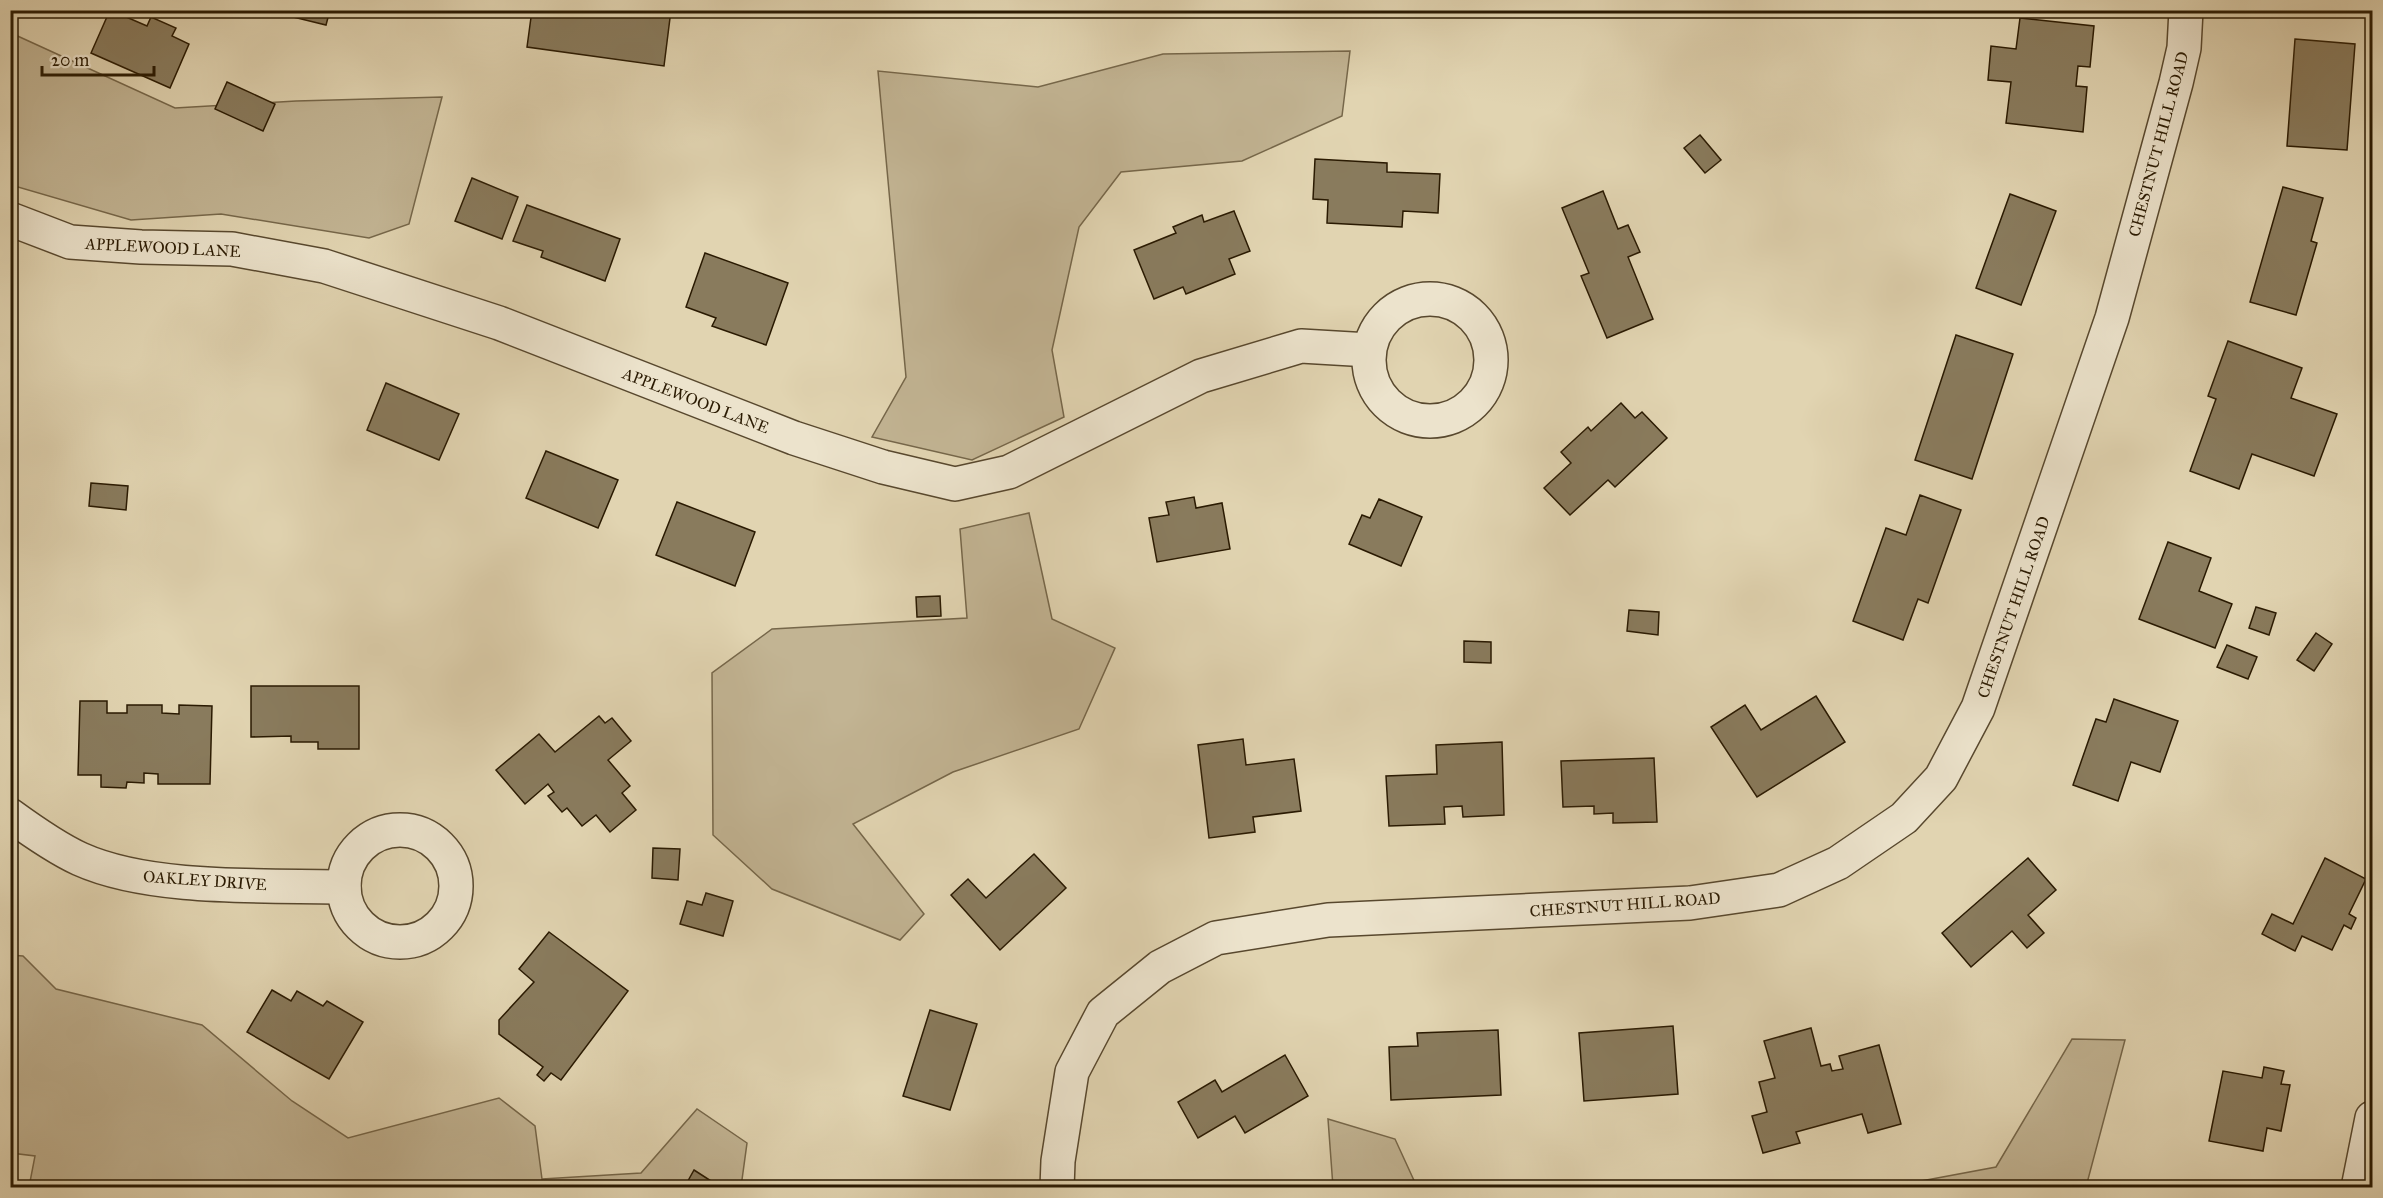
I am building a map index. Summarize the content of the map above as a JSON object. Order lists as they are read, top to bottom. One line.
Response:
{"streets":{"street":["CHESTNUT HILL ROAD","APPLEWOOD LANE","OAKLEY DRIVE"]},"scale_bar":"20 m"}
